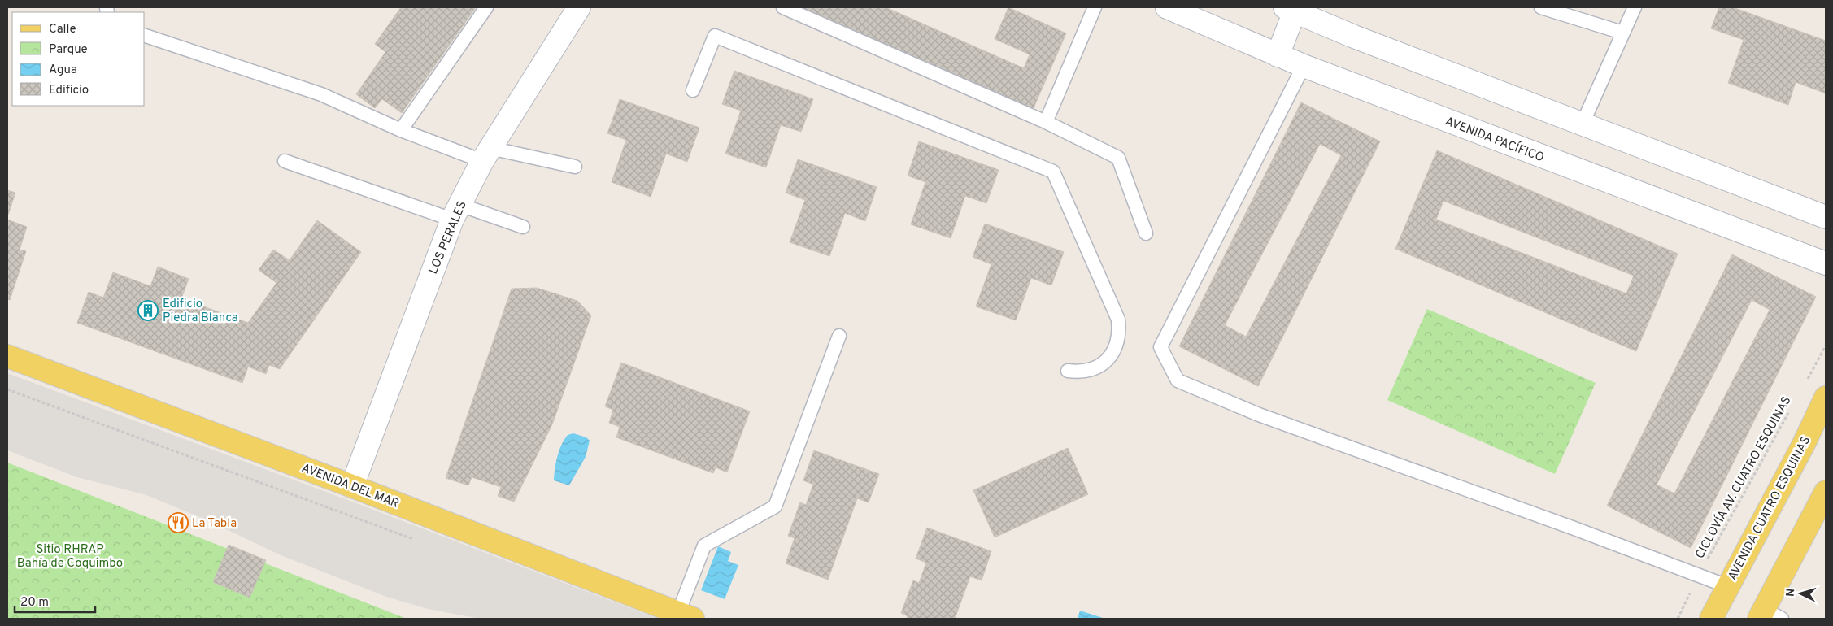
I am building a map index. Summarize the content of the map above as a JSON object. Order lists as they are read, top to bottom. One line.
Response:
{"streets":{"main road":["AVENIDA DEL MAR","AVENIDA CUATRO ESQUINAS"],"street":["AVENIDA PACÍFICO","LOS PERALES"],"path":["CICLOVÍA AV. CUATRO ESQUINAS"]},"crossings":[["LOS PERALES","AVENIDA DEL MAR"]],"parks":["Sitio RHRAP Bahía de Coquimbo"],"places":{"building":["Edificio Piedra Blanca"],"restaurant":["La Tabla"]},"legend":["Calle","Parque","Agua","Edificio"],"scale_bar":"20 m","north":"left"}
